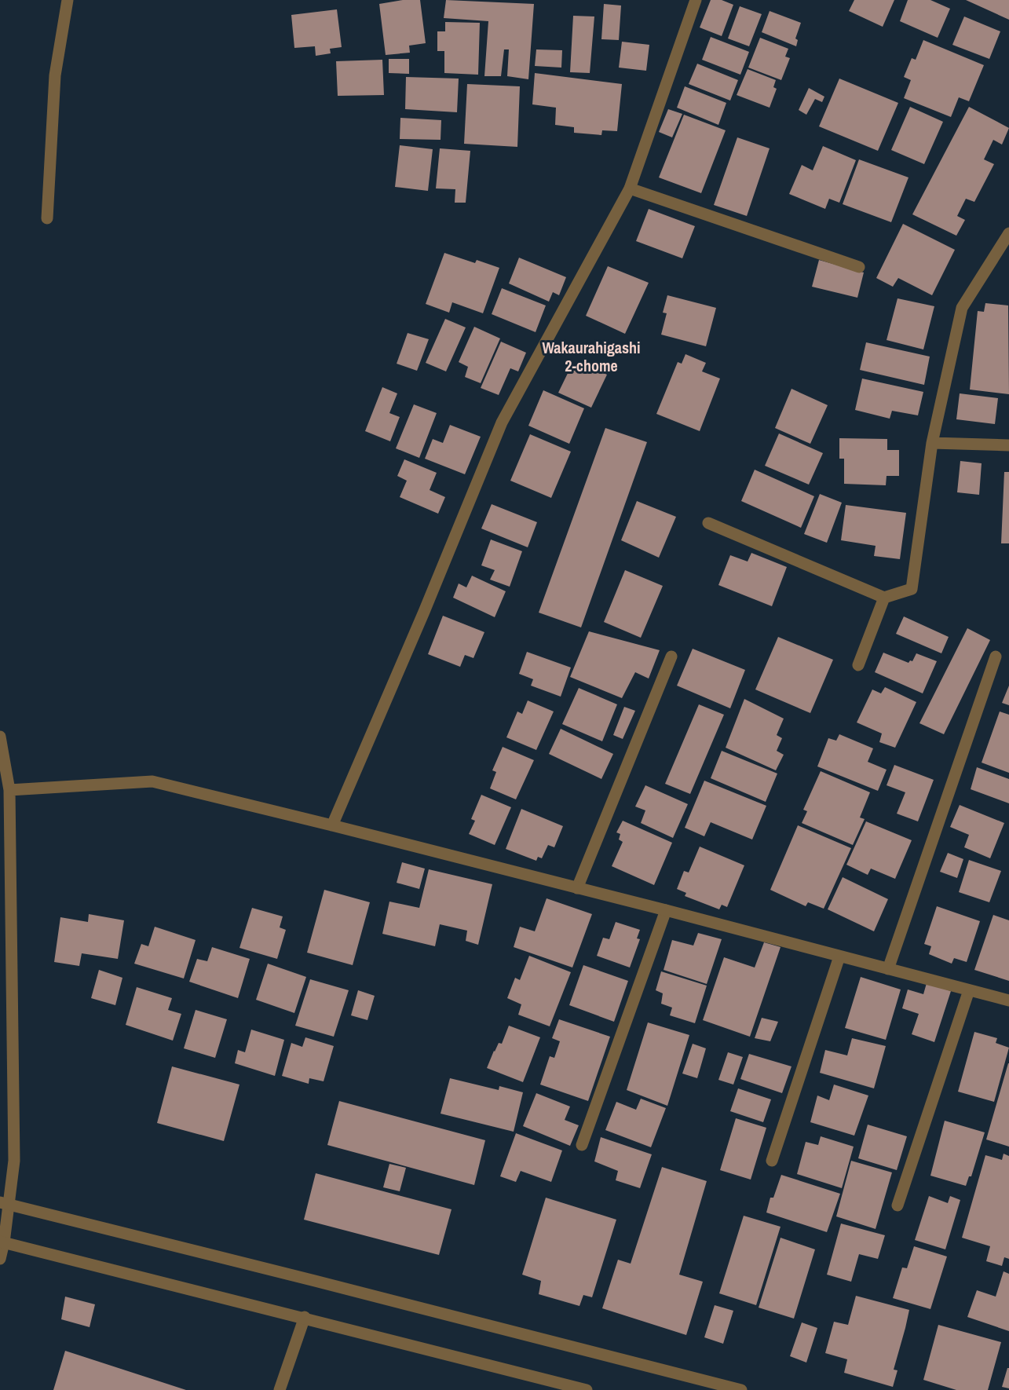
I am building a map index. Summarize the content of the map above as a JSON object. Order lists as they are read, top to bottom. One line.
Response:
{"districts":["Wakaurahigashi 2-chome"]}
